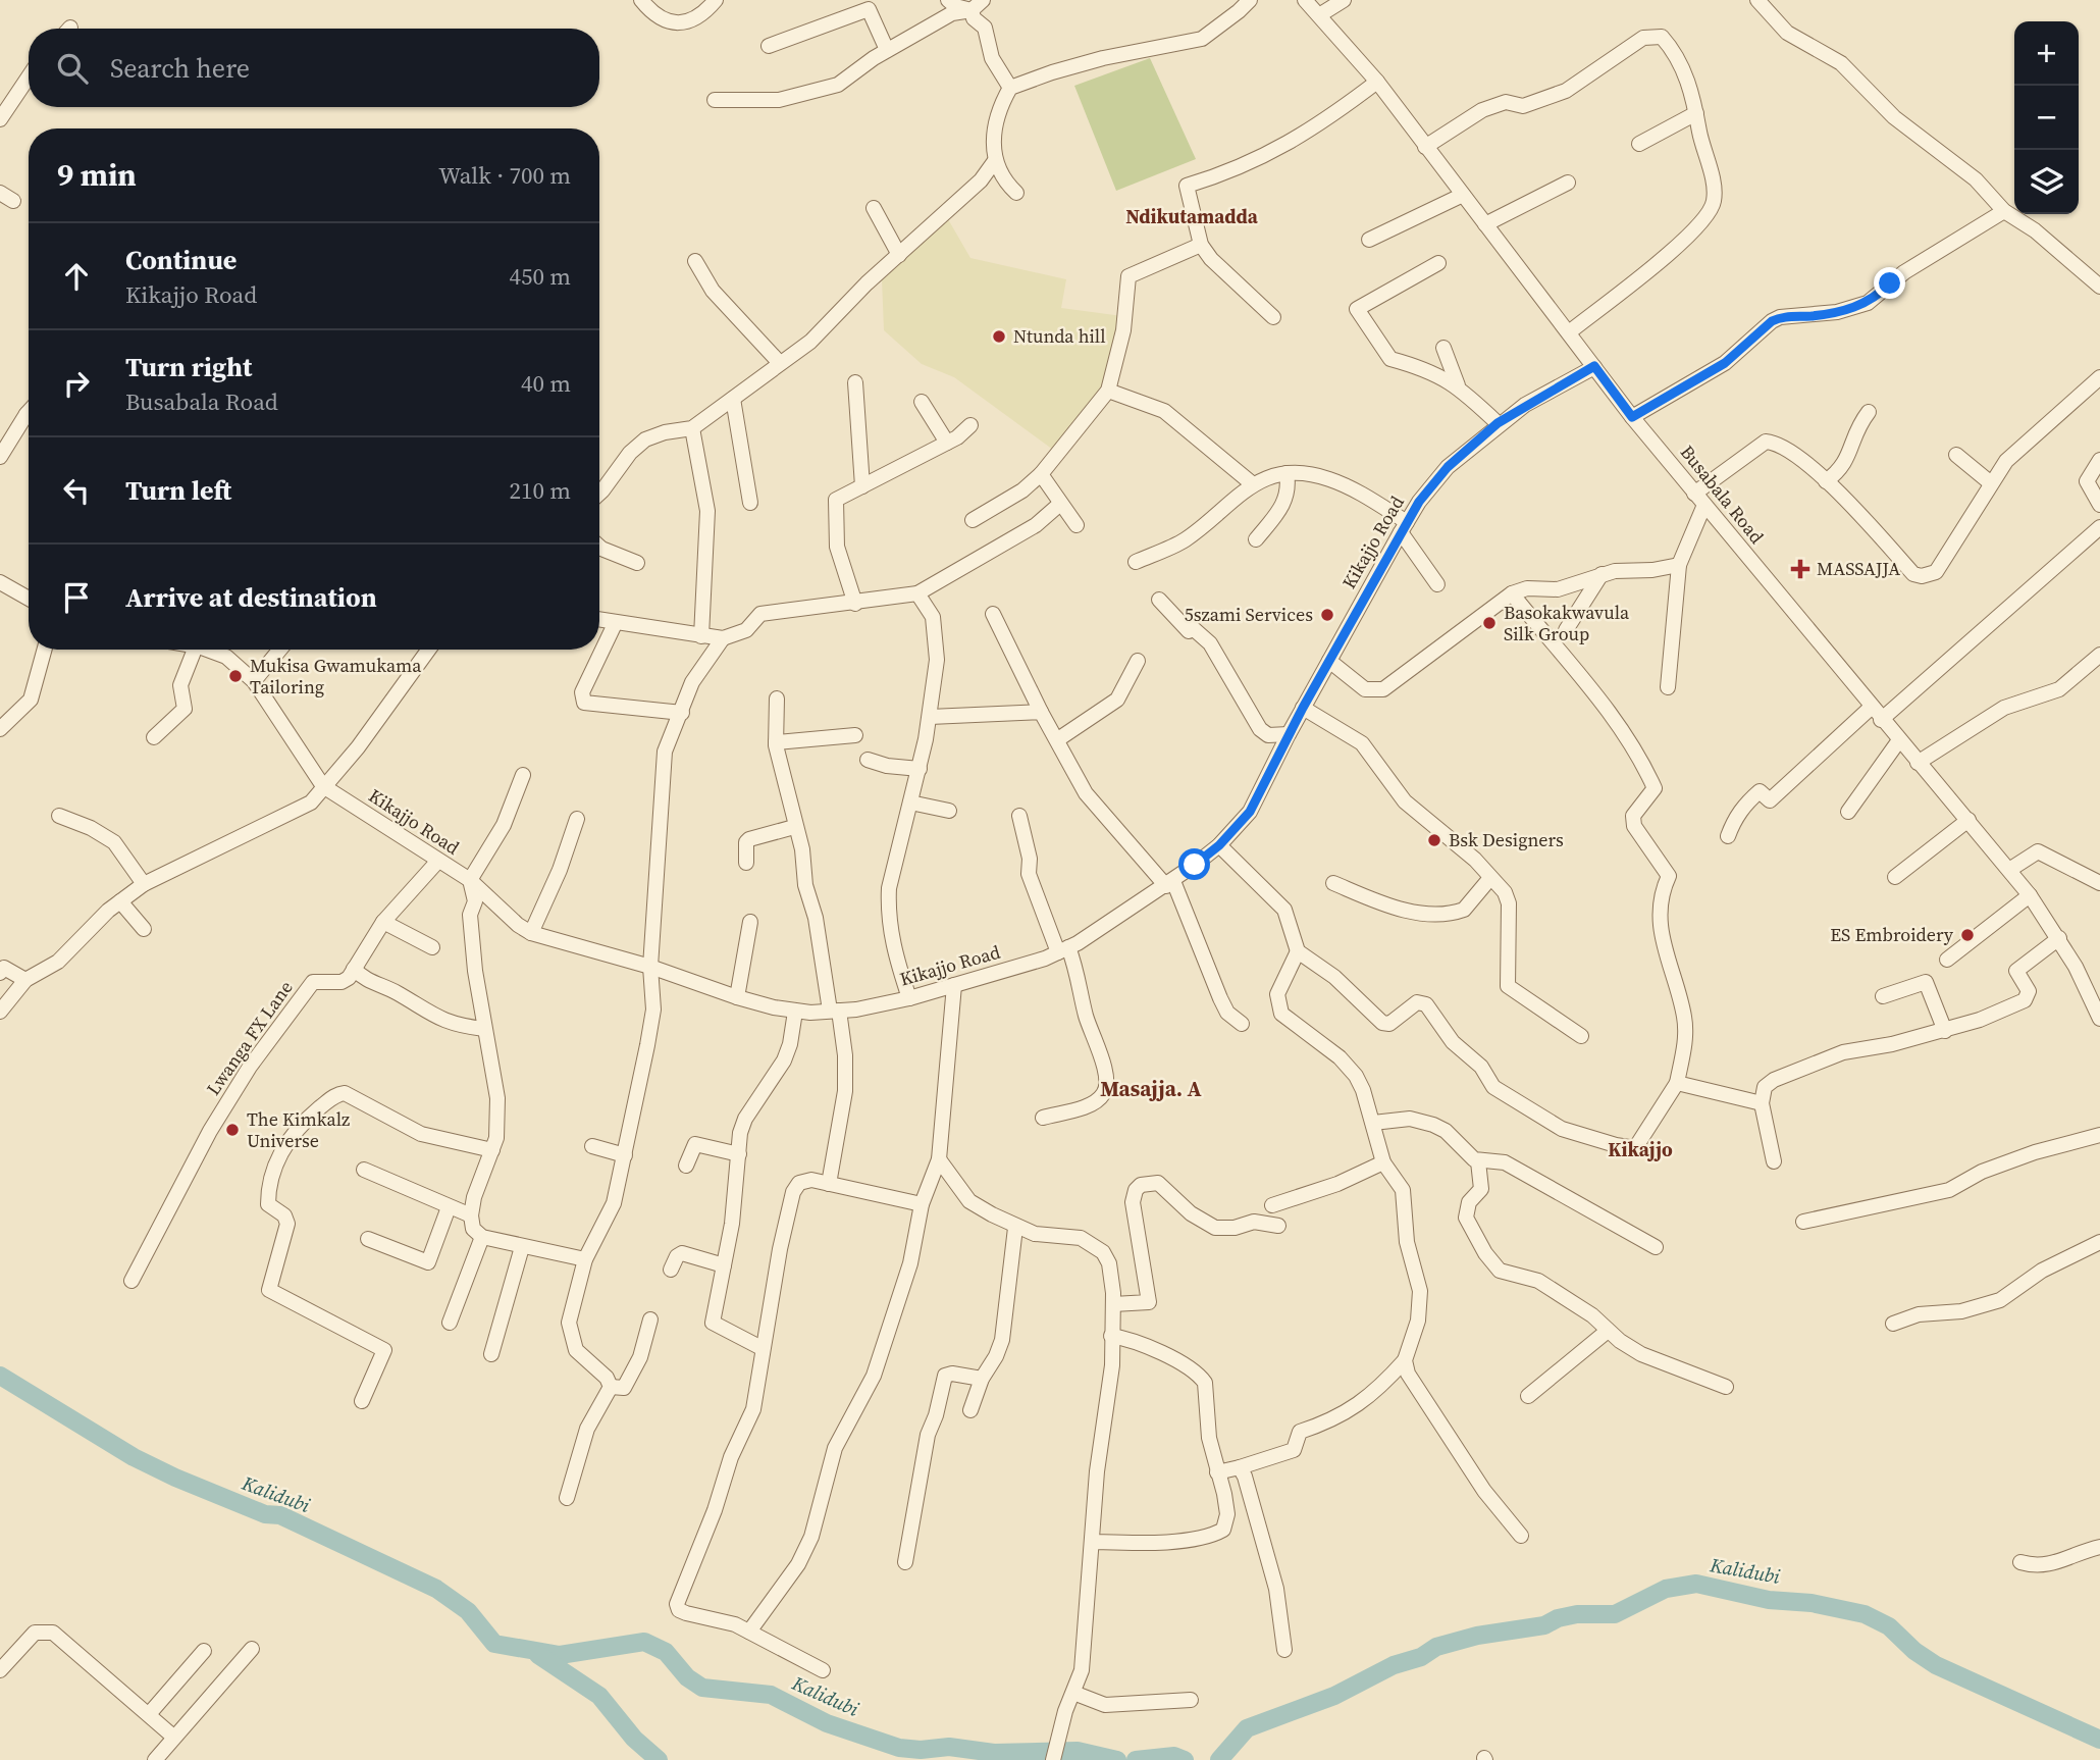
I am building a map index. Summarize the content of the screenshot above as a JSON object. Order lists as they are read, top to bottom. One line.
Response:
{"streets":{"street":["Busabala Road","Kikajjo Road","Lwanga FX Lane"]},"crossings":[["Busabala Road","Kikajjo Road"]],"districts":["Ndikutamadda","Masajja. A","Kikajjo"],"water":["Kalidubi"],"places":{"other":["Ntunda hill","5szami Services","Basokakwavula Silk Group","Mukisa Gwamukama Tailoring","Bsk Designers","ES Embroidery","The Kimkalz Universe"],"health":["MASSAJJA"]},"page":{"map_buttons":["+","−"],"search":"Search here","heading":["9 min","Walk · 700 m"],"list":[["Continue","Kikajjo Road","450 m"],["Turn right","Busabala Road","40 m"],["Turn left","210 m"],"Arrive at destination"]}}
